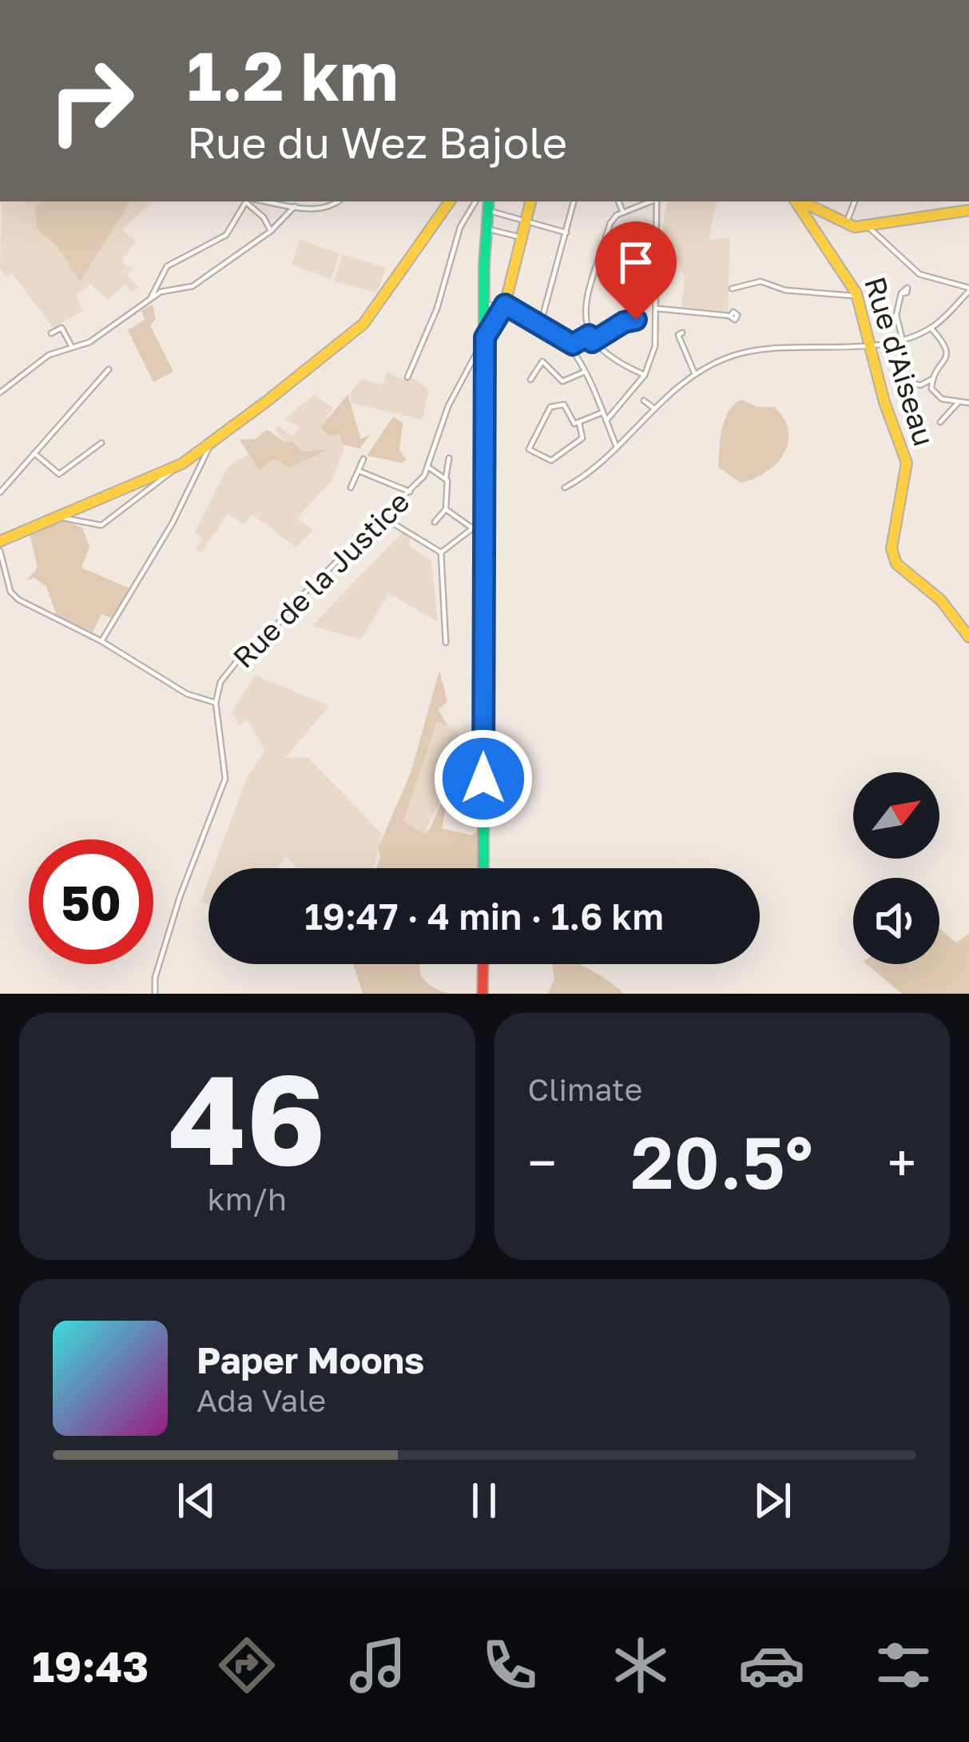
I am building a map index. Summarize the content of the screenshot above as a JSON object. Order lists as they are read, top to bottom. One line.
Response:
{"streets":{"main road":["Rue d'Aiseau"],"street":["Rue de la Justice"]},"north":"top right","page":{"turn":["1.2 km","Rue du Wez Bajole"],"limit":"50","trip":"19:47 · 4 min · 1.6 km","tile":[["46","km/h"],"Climate"],"heat":["−","20.5°","+"],"song":["Paper Moons","Ada Vale"],"tabs":"19:43"}}
